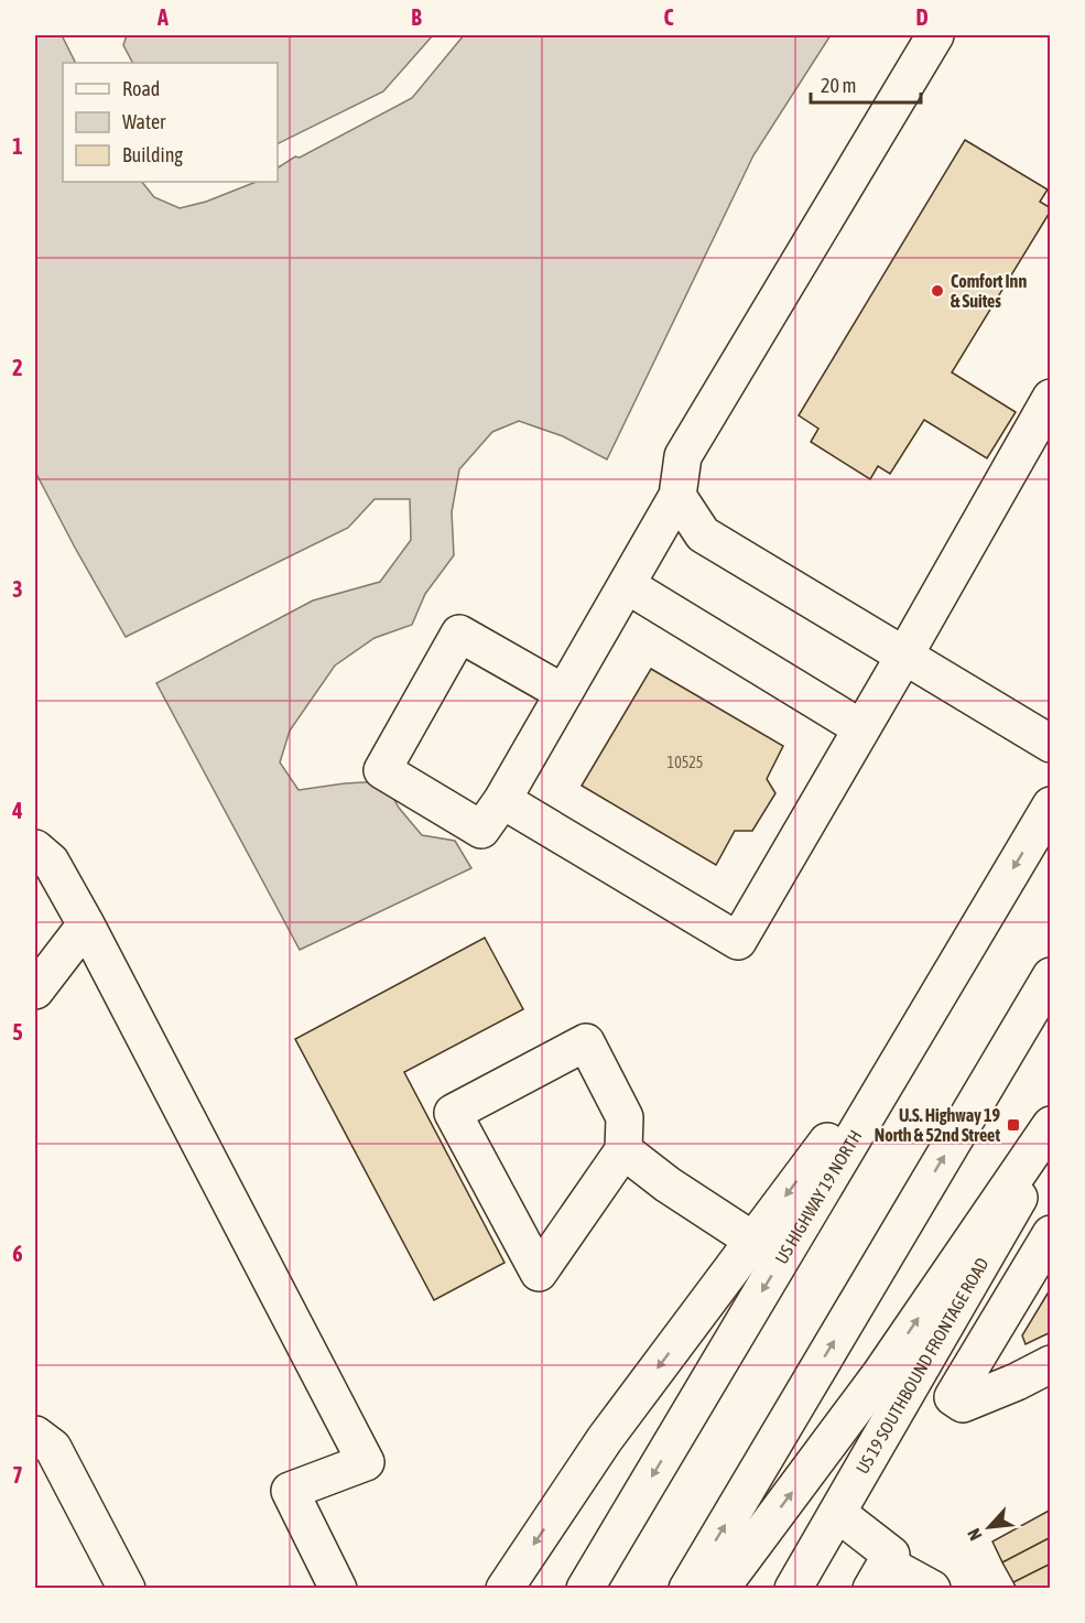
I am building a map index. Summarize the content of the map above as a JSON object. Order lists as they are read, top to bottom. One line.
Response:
{"streets":{"main road":["US HIGHWAY 19 NORTH","US 19 SOUTHBOUND FRONTAGE ROAD"]},"places":{"other":["Comfort Inn & Suites"],"transit":["U.S. Highway 19 North & 52nd Street"]},"house_numbers":["10525"],"legend":["Road","Water","Building"],"scale_bar":"20 m","north":"bottom left","grid":{"columns":["A","B","C","D"],"rows":["1","2","3","4","5","6","7"]}}
